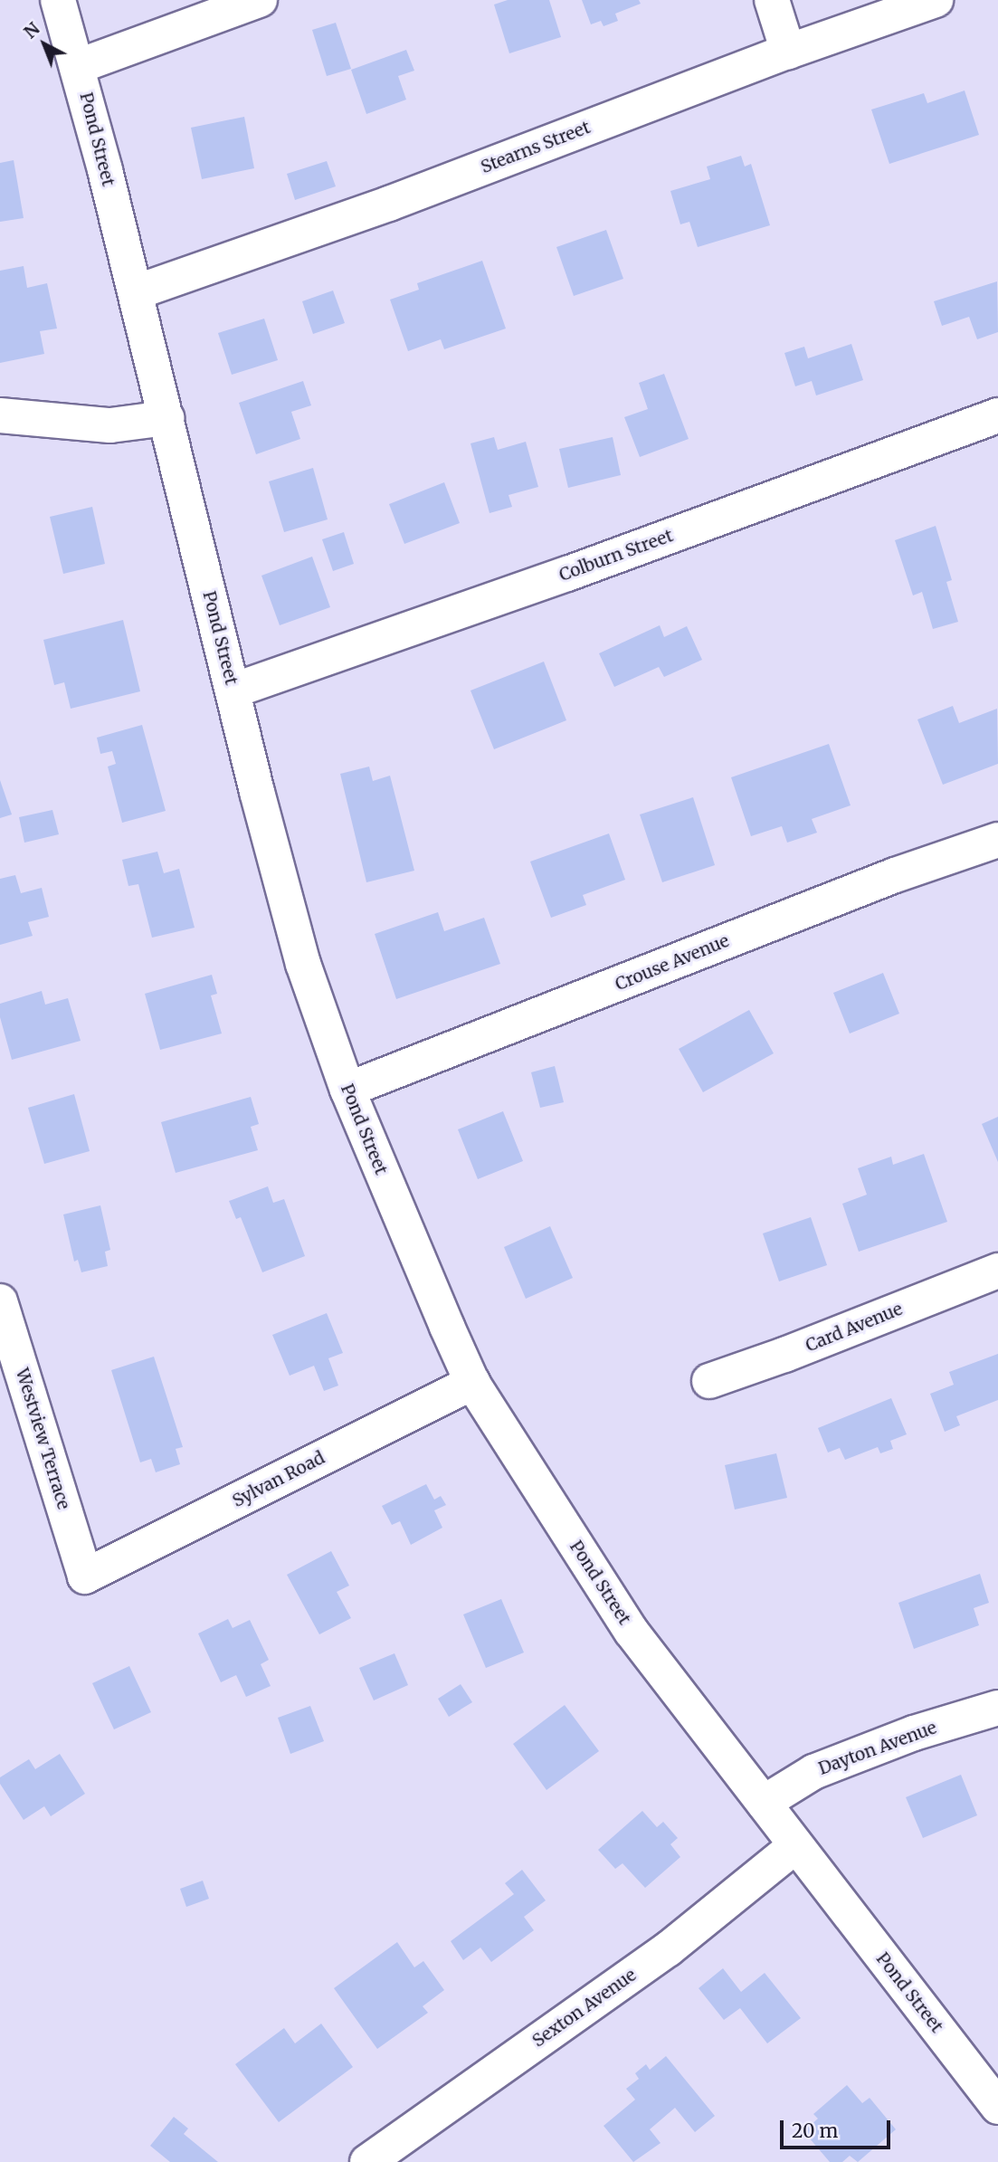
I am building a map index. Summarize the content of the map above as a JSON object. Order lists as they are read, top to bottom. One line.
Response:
{"streets":{"street":["Pond Street","Stearns Street","Colburn Street","Crouse Avenue","Card Avenue","Westview Terrace","Sylvan Road","Dayton Avenue","Sexton Avenue"]},"crossings":[["Pond Street","Stearns Street"],["Pond Street","Colburn Street"],["Pond Street","Crouse Avenue"],["Pond Street","Sylvan Road"],["Pond Street","Dayton Avenue"],["Pond Street","Sexton Avenue"],["Westview Terrace","Sylvan Road"]],"scale_bar":"20 m","north":"top left"}
